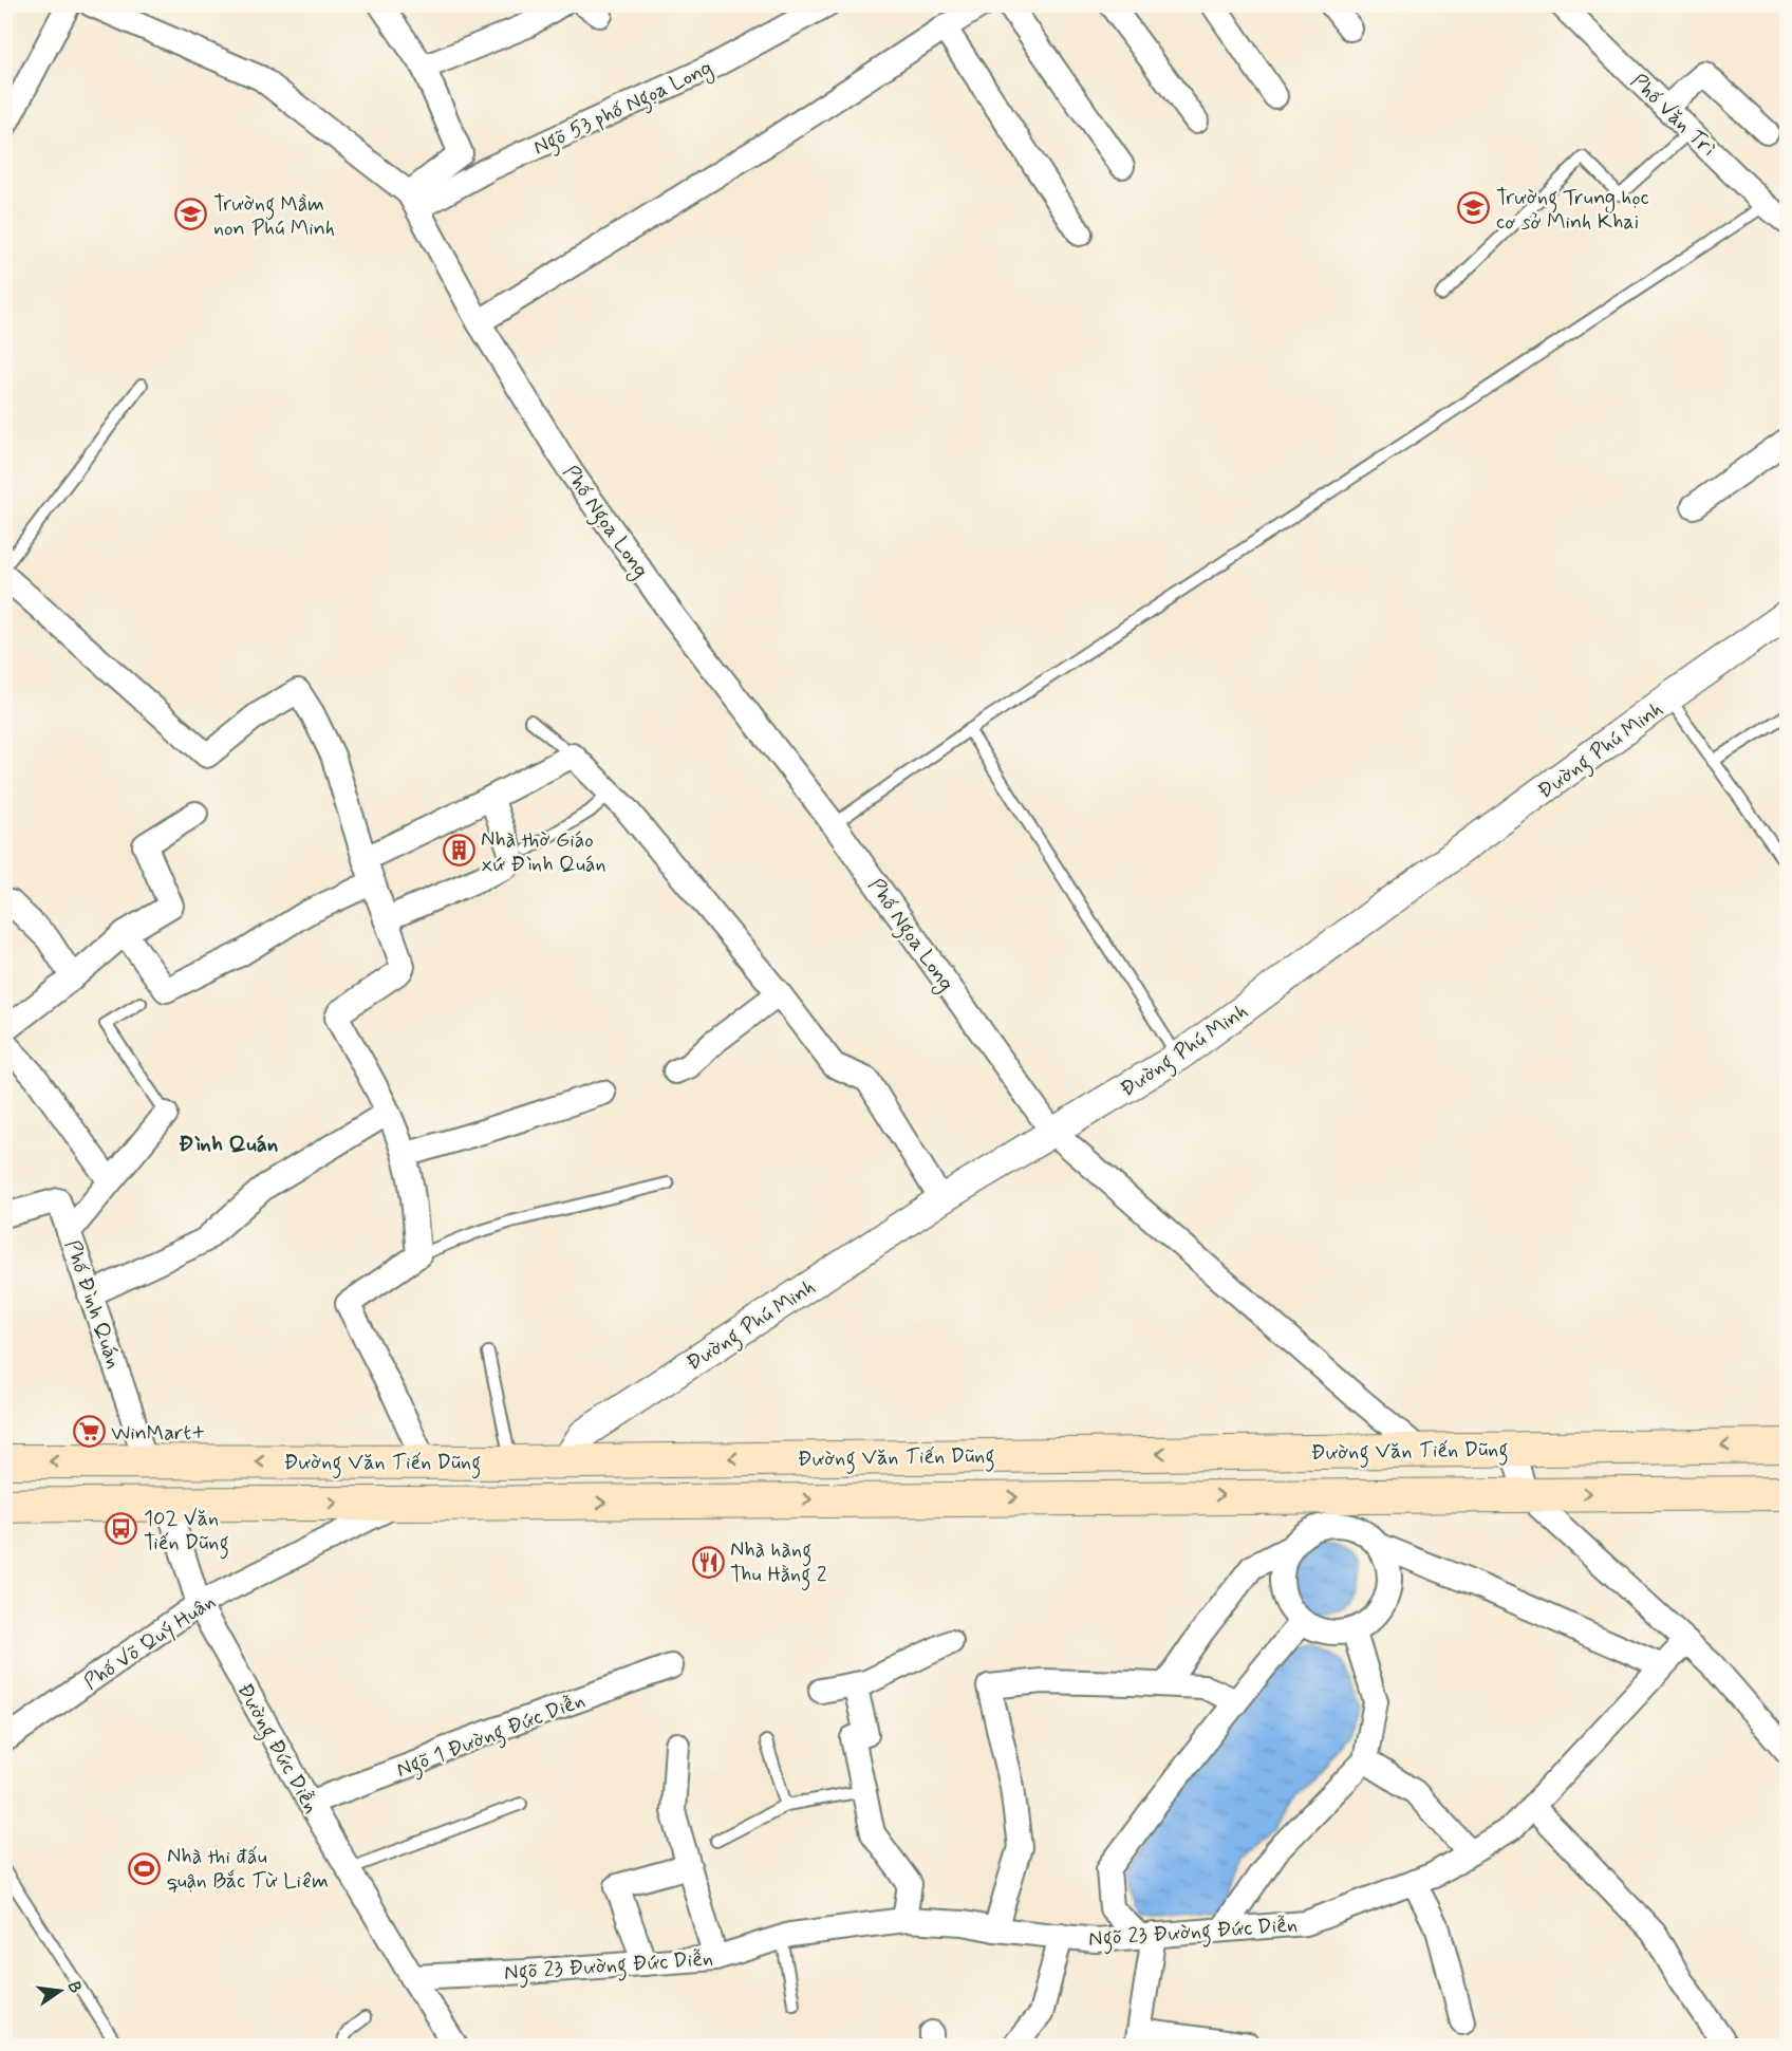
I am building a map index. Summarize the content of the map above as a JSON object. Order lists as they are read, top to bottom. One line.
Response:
{"streets":{"main road":["Đường Văn Tiến Dũng"],"street":["Ngõ 53 phố Ngọa Long","Phố Văn Trì","Phố Ngọa Long","Đường Phú Minh","Phố Đình Quán","Phố Võ Quý Huân","Ngõ 1 Đường Đức Diễn","Đường Đức Diễn","Ngõ 23 Đường Đức Diễn"]},"crossings":[["Ngõ 53 phố Ngọa Long","Phố Ngọa Long"],["Phố Ngọa Long","Đường Phú Minh"],["Phố Ngọa Long","Đường Văn Tiến Dũng"],["Đường Phú Minh","Đường Văn Tiến Dũng"],["Phố Đình Quán","Đường Văn Tiến Dũng"],["Đường Văn Tiến Dũng","Phố Võ Quý Huân"],["Đường Văn Tiến Dũng","Đường Đức Diễn"],["Phố Võ Quý Huân","Đường Đức Diễn"],["Ngõ 1 Đường Đức Diễn","Đường Đức Diễn"],["Đường Đức Diễn","Ngõ 23 Đường Đức Diễn"]],"districts":["Đình Quán"],"places":{"school or university":["Trường Trung học cơ sở Minh Khai","Trường Mầm non Phú Minh"],"building":["Nhà thờ Giáo xứ Đình Quán"],"supermarket":["WinMart+"],"bus stop":["102 Văn Tiến Dũng"],"restaurant":["Nhà hàng Thu Hằng 2"],"sports":["Nhà thi đấu quận Bắc Từ Liêm"]},"north":"right"}
